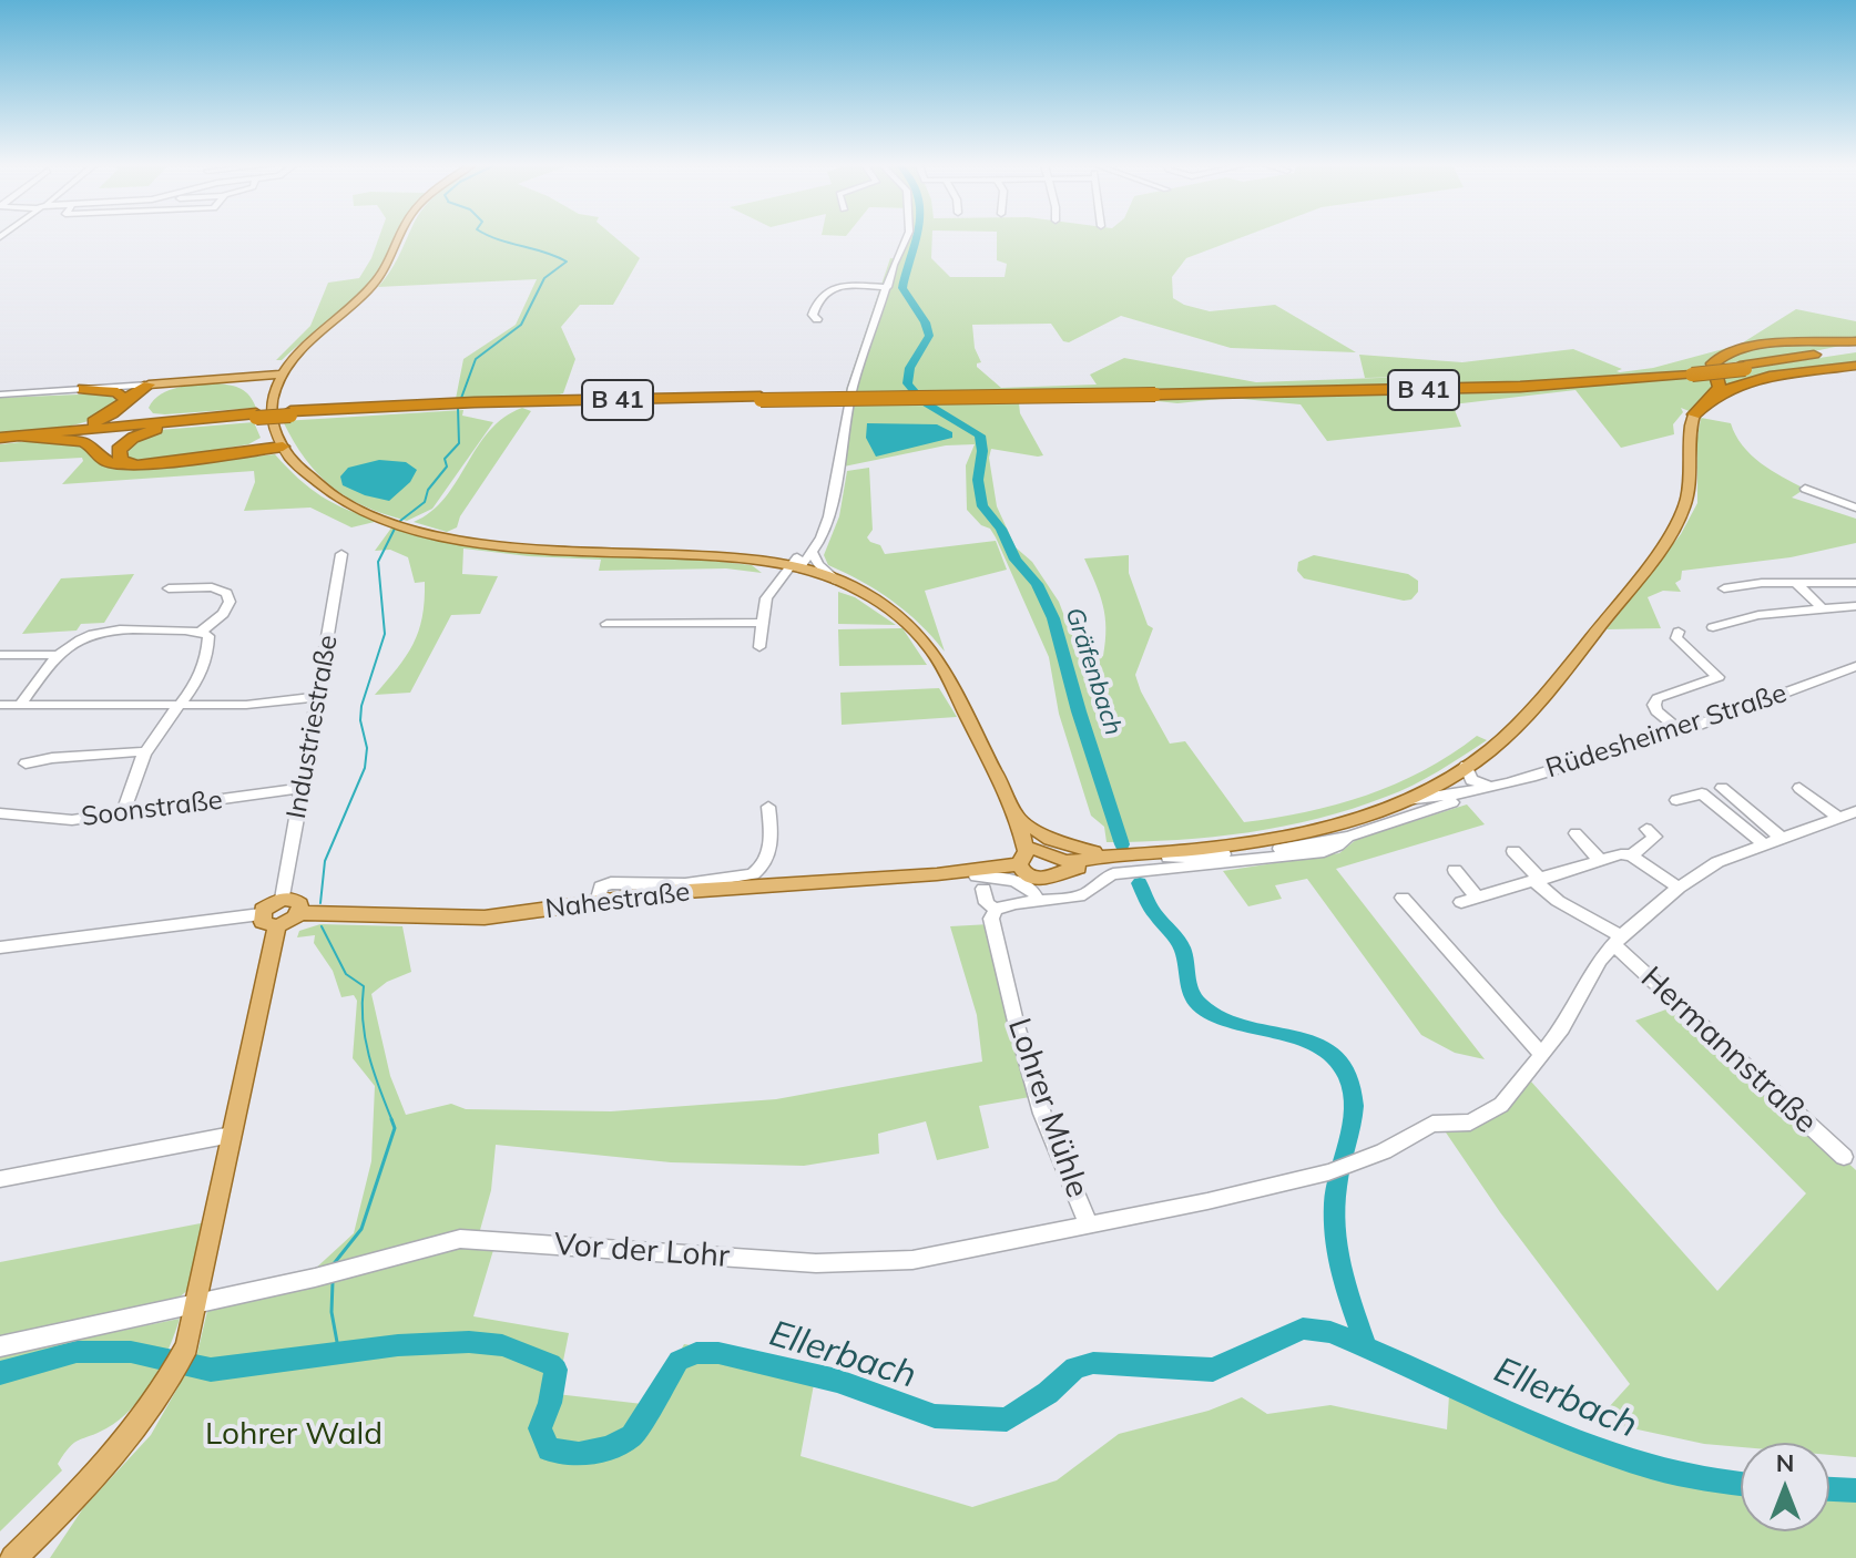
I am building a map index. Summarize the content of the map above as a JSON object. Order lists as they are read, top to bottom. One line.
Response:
{"streets":{"highway":["B 41"],"main road":["Nahestraße"],"street":["Industriestraße","Rüdesheimer Straße","Soonstraße","Hermannstraße","Lohrer Mühle","Vor der Lohr"]},"crossings":[["Industriestraße","Soonstraße"],["Nahestraße","Lohrer Mühle"],["Lohrer Mühle","Vor der Lohr"]],"water":["Gräfenbach","Ellerbach"],"parks":["Lohrer Wald"],"north":"top"}
